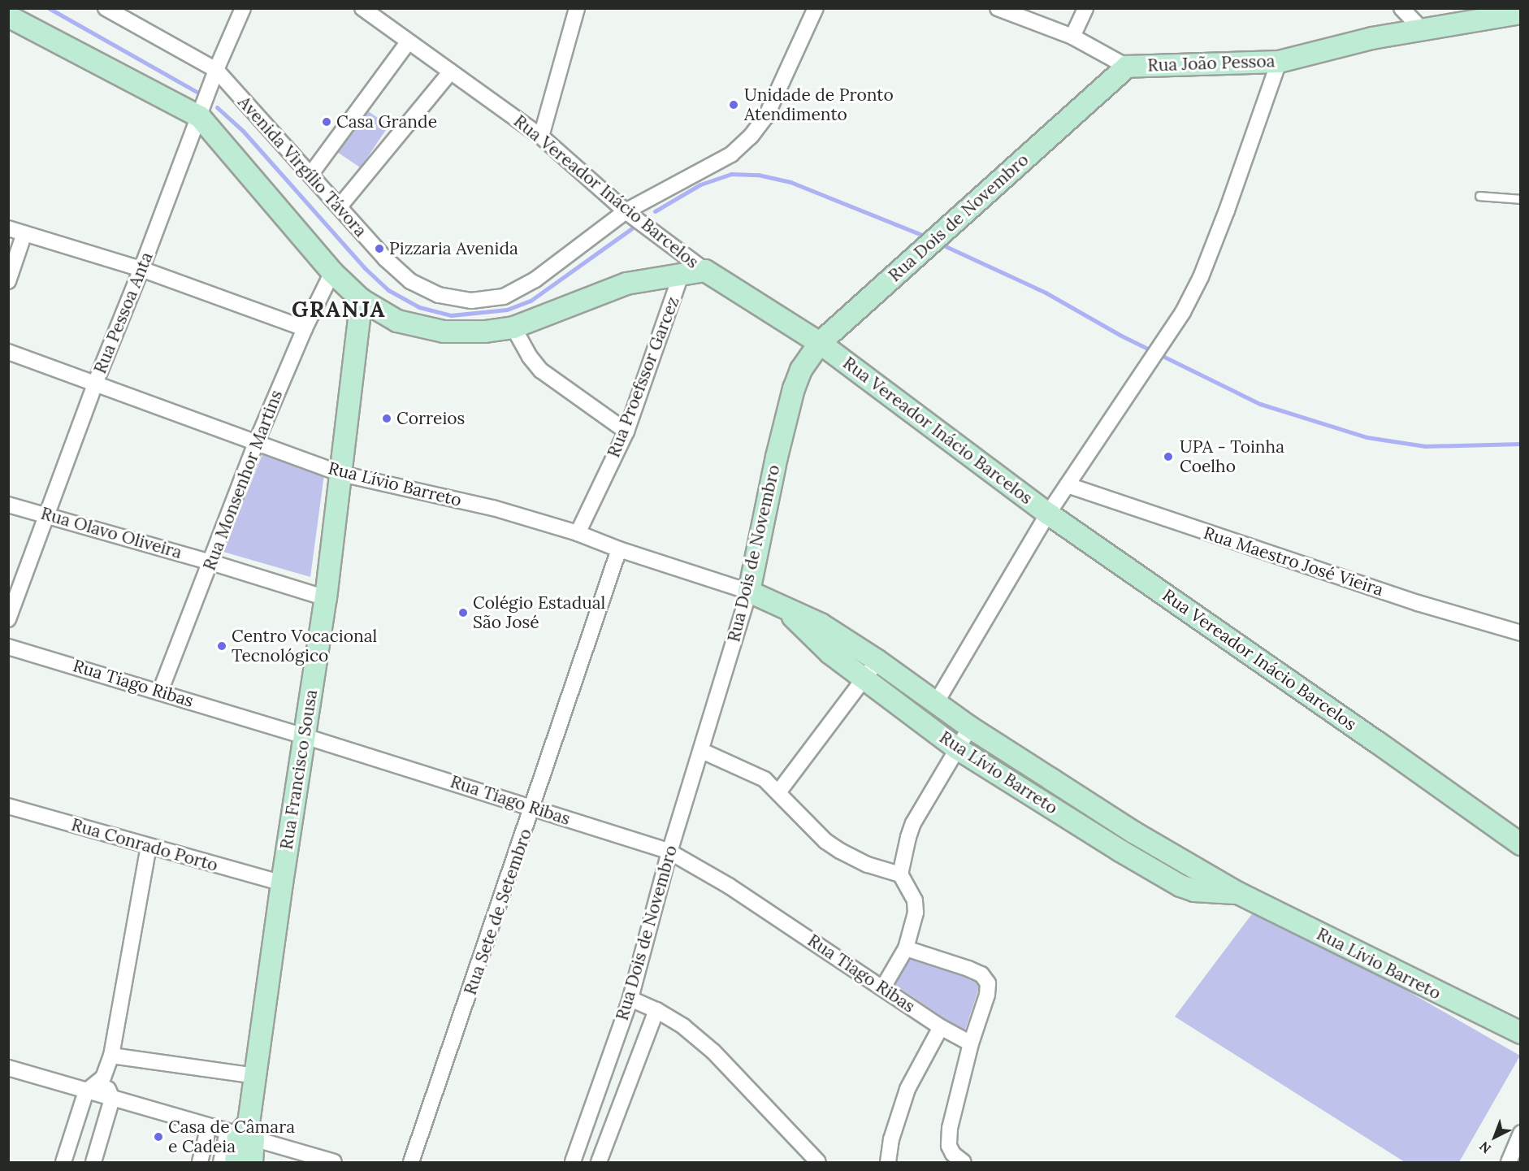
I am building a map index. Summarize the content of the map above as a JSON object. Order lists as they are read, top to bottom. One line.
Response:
{"streets":{"street":["Rua João Pessoa","Avenida Virgílio Távora","Rua Vereador Inácio Barcelos","Rua Dois de Novembro","Rua Pessoa Anta","Rua Proefssor Garcez","Rua Monsenhor Martins","Rua Lívio Barreto","Rua Olavo Oliveira","Rua Maestro José Vieira","Rua Tiago Ribas","Rua Francisco Sousa","Rua Conrado Porto","Rua Sete de Setembro"]},"crossings":[["Rua João Pessoa","Rua Dois de Novembro"],["Avenida Virgílio Távora","Rua Vereador Inácio Barcelos"],["Avenida Virgílio Távora","Rua Pessoa Anta"],["Rua Vereador Inácio Barcelos","Rua Dois de Novembro"],["Rua Dois de Novembro","Rua Lívio Barreto"],["Rua Dois de Novembro","Rua Tiago Ribas"],["Rua Pessoa Anta","Rua Lívio Barreto"],["Rua Pessoa Anta","Rua Olavo Oliveira"],["Rua Proefssor Garcez","Rua Lívio Barreto"],["Rua Monsenhor Martins","Rua Lívio Barreto"],["Rua Monsenhor Martins","Rua Olavo Oliveira"],["Rua Monsenhor Martins","Rua Tiago Ribas"],["Rua Lívio Barreto","Rua Francisco Sousa"],["Rua Lívio Barreto","Rua Sete de Setembro"],["Rua Olavo Oliveira","Rua Francisco Sousa"],["Rua Tiago Ribas","Rua Francisco Sousa"],["Rua Tiago Ribas","Rua Sete de Setembro"],["Rua Francisco Sousa","Rua Conrado Porto"]],"districts":["GRANJA"],"places":["Unidade de Pronto Atendimento","Casa Grande","Pizzaria Avenida","Correios","UPA - Toinha Coelho","Colégio Estadual São José","Centro Vocacional Tecnológico","Casa de Câmara e Cadeia"],"north":"bottom left"}
